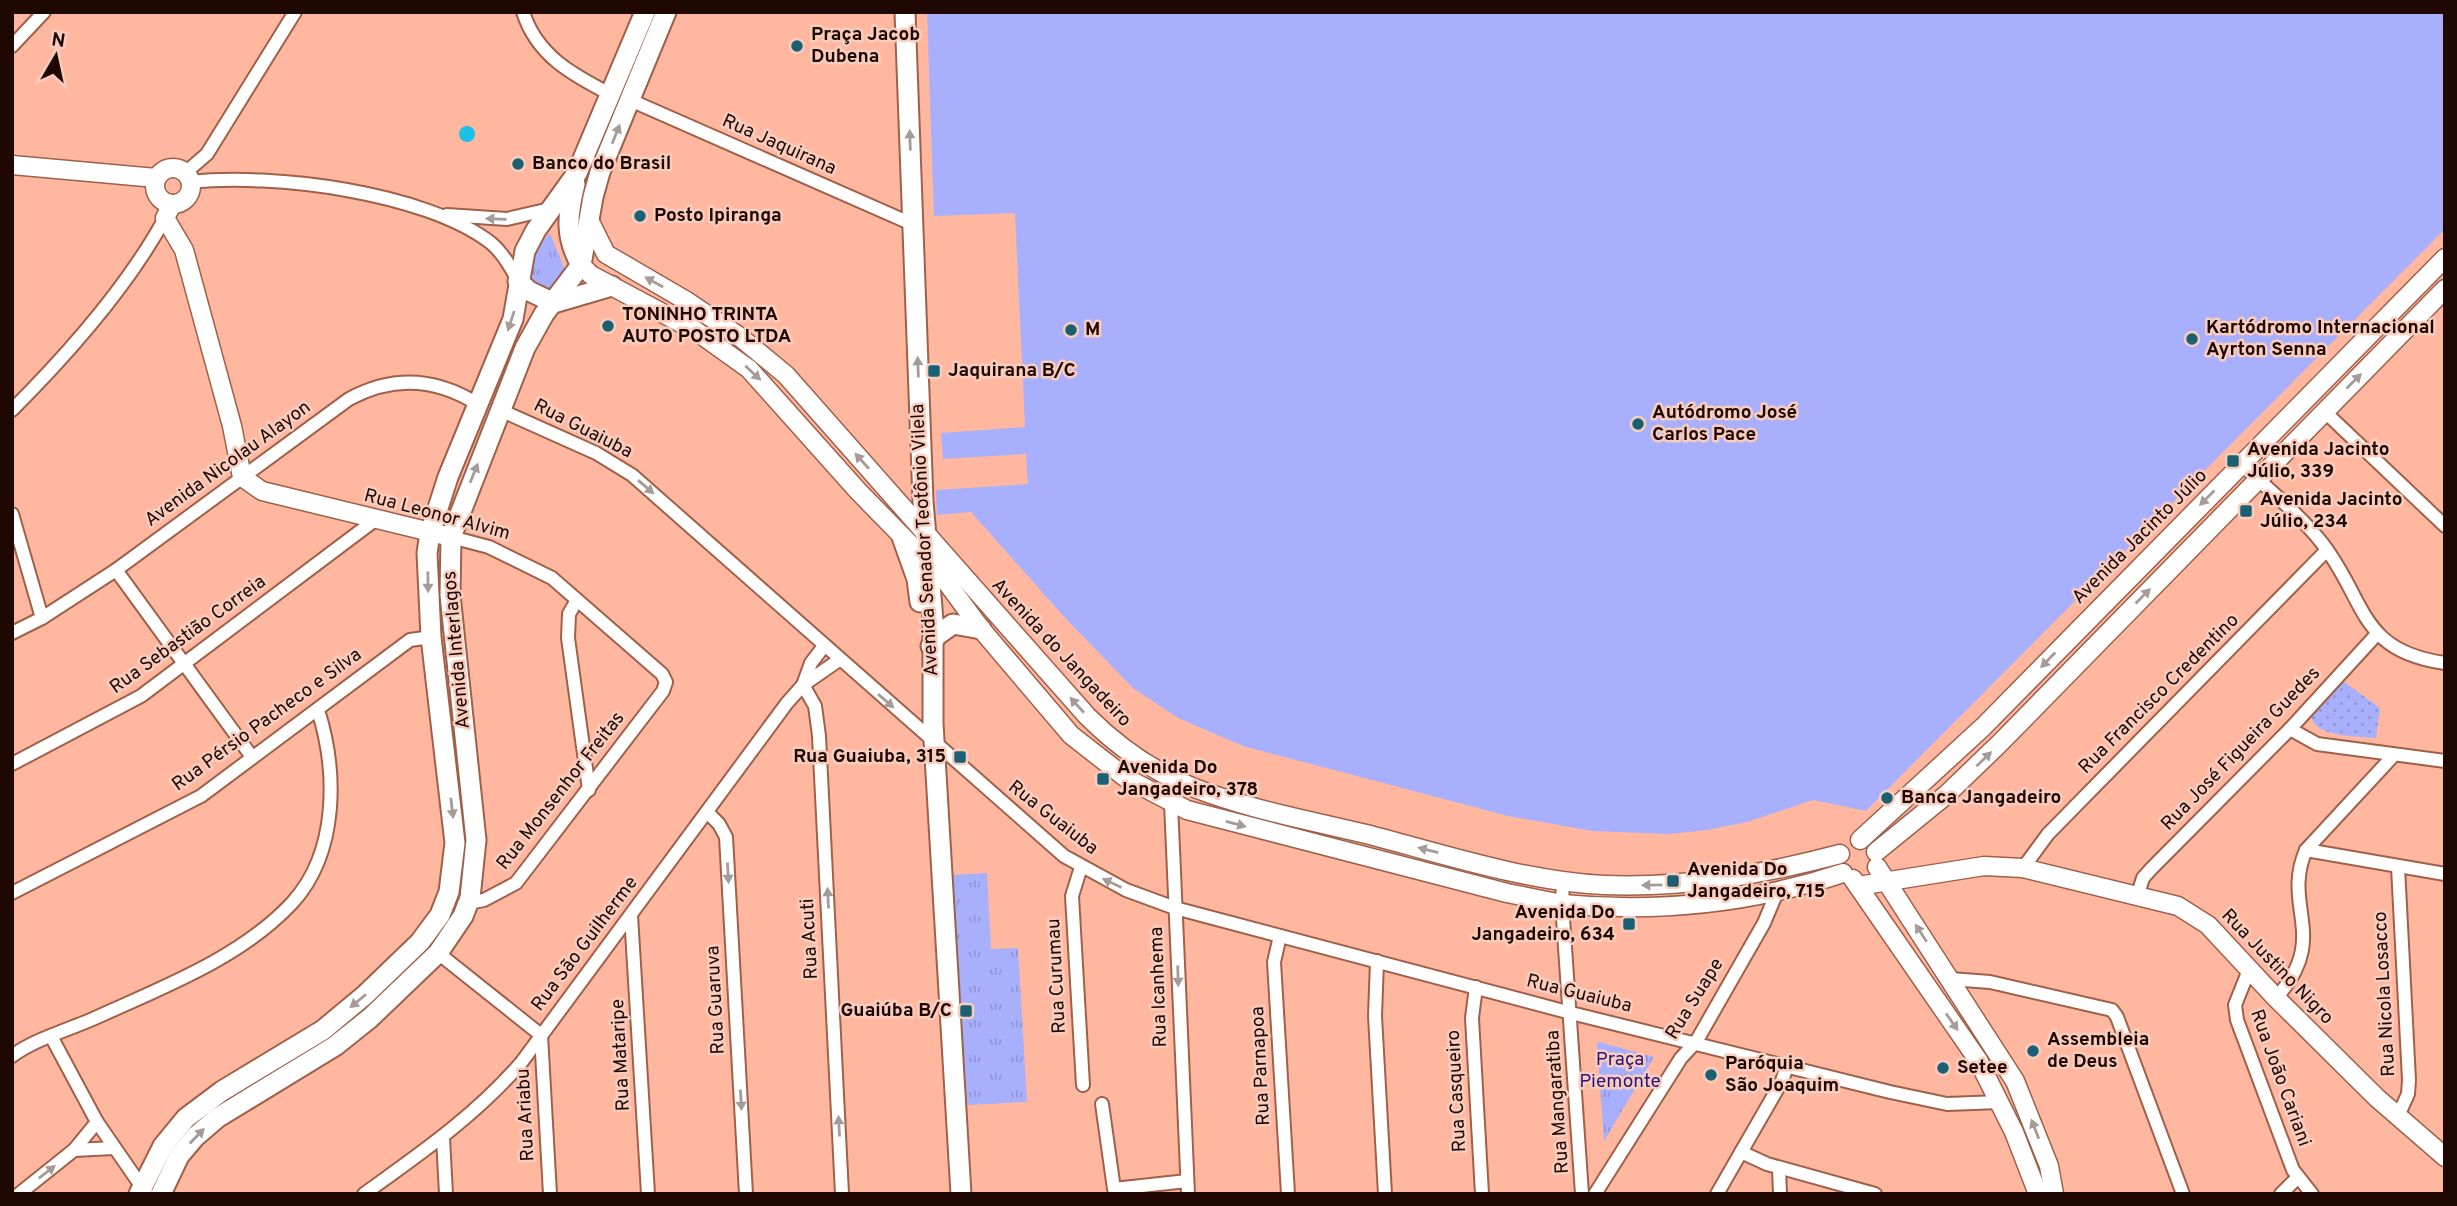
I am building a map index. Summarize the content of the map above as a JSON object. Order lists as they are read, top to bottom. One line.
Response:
{"streets":{"main road":["Avenida Senador Teotônio Vilela","Avenida Interlagos"],"street":["Rua Jaquirana","Rua Guaiuba","Avenida Nicolau Alayon","Rua Leonor Alvim","Avenida Jacinto Júlio","Rua Sebastião Correia","Avenida do Jangadeiro","Rua Francisco Credentino","Rua Pérsio Pacheco e Silva","Rua José Figueira Guedes","Rua Monsenhor Freitas","Rua Acuti","Rua São Guilherme","Rua Justino Nigro","Rua Curumau","Rua Icanhema","Rua Nicola Losacco","Rua Suape","Rua Guaruva","Rua Mataripe","Rua Parnapoa","Rua João Cariani","Rua Casqueiro","Rua Mangaratiba","Rua Ariabu"]},"crossings":[["Rua Jaquirana","Avenida Senador Teotônio Vilela"],["Rua Jaquirana","Avenida Interlagos"],["Rua Guaiuba","Avenida Senador Teotônio Vilela"],["Rua Guaiuba","Avenida Interlagos"],["Rua Guaiuba","Rua São Guilherme"],["Rua Guaiuba","Rua Curumau"],["Rua Guaiuba","Rua Icanhema"],["Rua Guaiuba","Rua Suape"],["Rua Guaiuba","Rua Parnapoa"],["Rua Guaiuba","Rua Casqueiro"],["Rua Guaiuba","Rua Mangaratiba"],["Avenida Nicolau Alayon","Rua Leonor Alvim"],["Avenida Nicolau Alayon","Avenida Interlagos"],["Rua Leonor Alvim","Rua Sebastião Correia"],["Rua Leonor Alvim","Avenida Interlagos"],["Rua Leonor Alvim","Rua Monsenhor Freitas"],["Avenida Jacinto Júlio","Avenida do Jangadeiro"],["Avenida Jacinto Júlio","Rua Justino Nigro"],["Avenida Senador Teotônio Vilela","Avenida do Jangadeiro"],["Avenida Interlagos","Avenida do Jangadeiro"],["Avenida Interlagos","Rua Pérsio Pacheco e Silva"],["Avenida Interlagos","Rua Monsenhor Freitas"],["Avenida do Jangadeiro","Rua Justino Nigro"],["Avenida do Jangadeiro","Rua Icanhema"],["Avenida do Jangadeiro","Rua Suape"],["Avenida do Jangadeiro","Rua Mangaratiba"],["Rua Francisco Credentino","Rua Justino Nigro"],["Rua José Figueira Guedes","Rua Justino Nigro"],["Rua Acuti","Rua São Guilherme"],["Rua São Guilherme","Rua Guaruva"],["Rua São Guilherme","Rua Mataripe"],["Rua São Guilherme","Rua Ariabu"],["Rua Justino Nigro","Rua Nicola Losacco"],["Rua Justino Nigro","Rua João Cariani"]],"one_way":["Avenida Senador Teotônio Vilela","Rua Acuti","Rua Icanhema","Rua Guaruva"],"parks":["Praça Piemonte"],"places":{"other":["Praça Jacob Dubena","Banco do Brasil","Posto Ipiranga","TONINHO TRINTA AUTO POSTO LTDA","M","Kartódromo Internacional Ayrton Senna","Autódromo José Carlos Pace","Banca Jangadeiro","Assembleia de Deus","Setee","Paróquia São Joaquim"],"transit":["Jaquirana B/C","Avenida Jacinto Júlio, 339","Avenida Jacinto Júlio, 234","Rua Guaiuba, 315","Avenida Do Jangadeiro, 378","Avenida Do Jangadeiro, 715","Avenida Do Jangadeiro, 634","Guaiúba B/C"]},"north":"top"}
